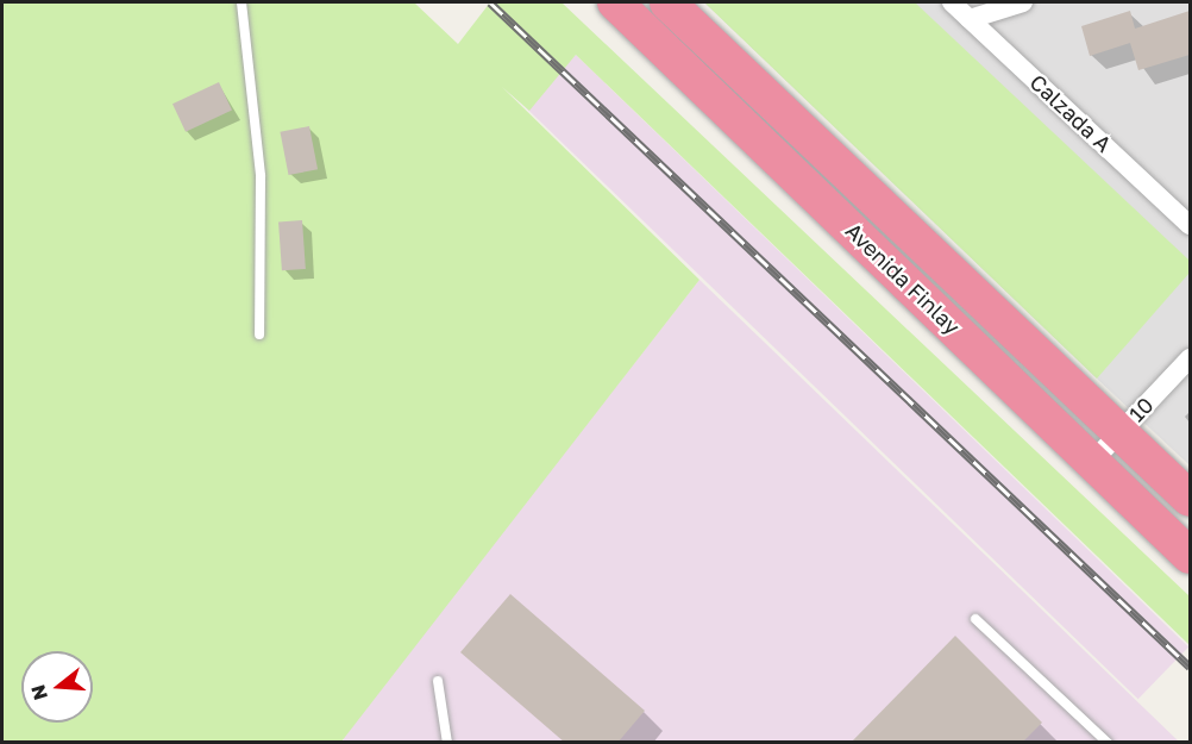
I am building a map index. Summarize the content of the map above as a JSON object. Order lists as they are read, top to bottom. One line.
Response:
{"streets":{"highway":["Avenida Finlay"],"street":["Calzada A","10"]},"crossings":[["Avenida Finlay","10"]],"north":"left"}
